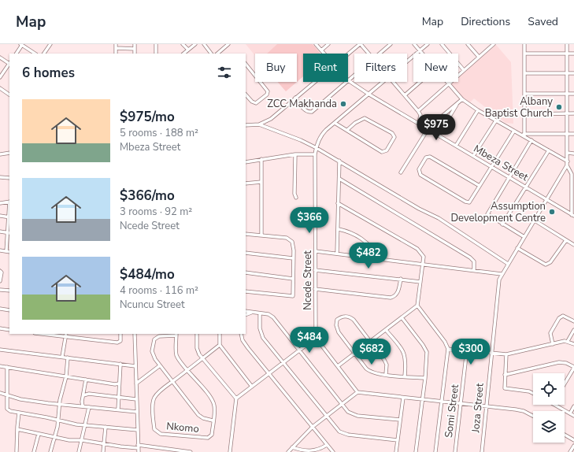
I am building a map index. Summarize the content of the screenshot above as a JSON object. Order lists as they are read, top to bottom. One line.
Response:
{"streets":{"street":["Mbeza Street","Ncede Street","Joza Street","Somi Street","Nkomo"]},"crossings":[["Mbeza Street","Joza Street"]],"places":["ZCC Makhanda","Albany Baptist Church","Assumption Development Centre"],"page":{"header":"Map","nav":["Map","Directions","Saved"],"chip":["Buy","Rent","Filters","New"],"heading":"6 homes","list":[{"name":"$975/mo","note":"5 rooms · 188 m² · Mbeza Street"},{"name":"$366/mo","note":"3 rooms · 92 m² · Ncede Street"},{"name":"$484/mo","note":"4 rooms · 116 m² · Ncuncu Street"}],"price":["$975","$366","$482","$484","$682","$300"]}}
